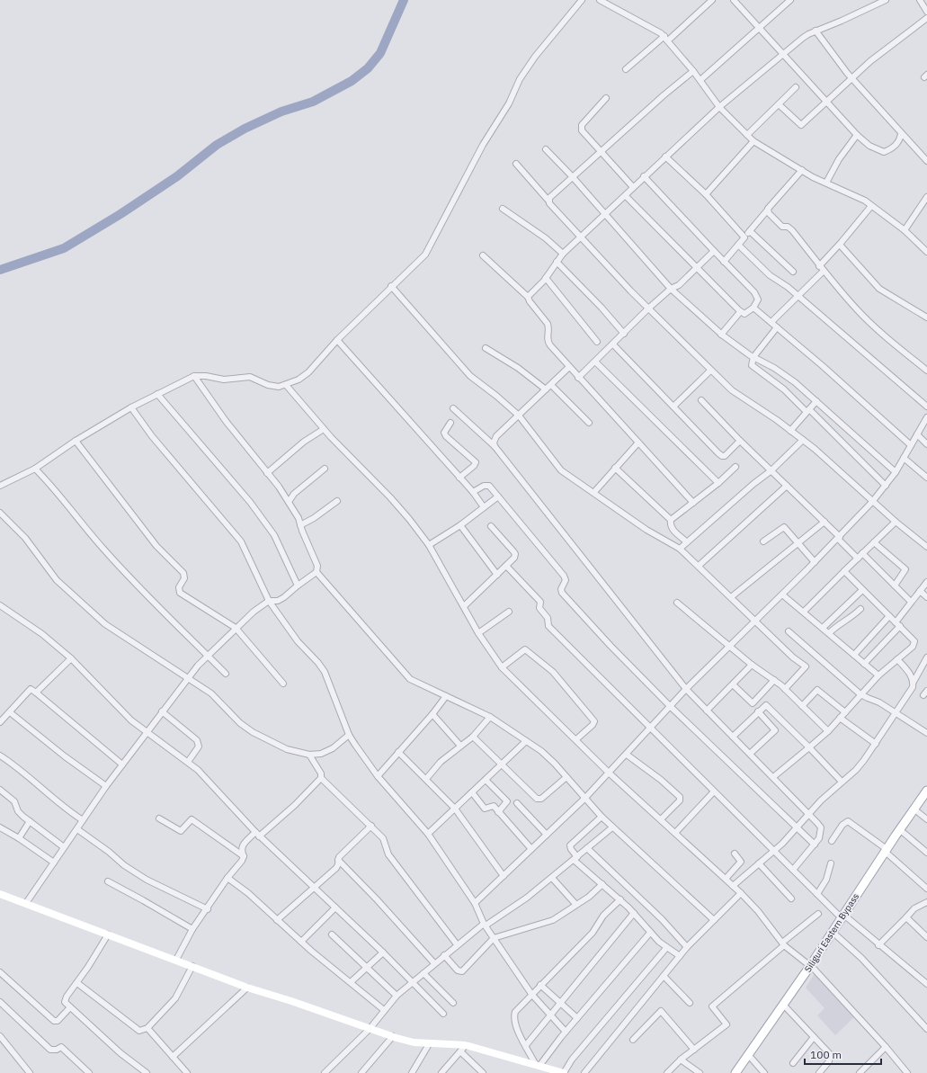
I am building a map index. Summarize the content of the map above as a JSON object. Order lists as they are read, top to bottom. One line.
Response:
{"streets":{"main road":["Siliguri Eastern Bypass"]},"scale_bar":"100 m"}
